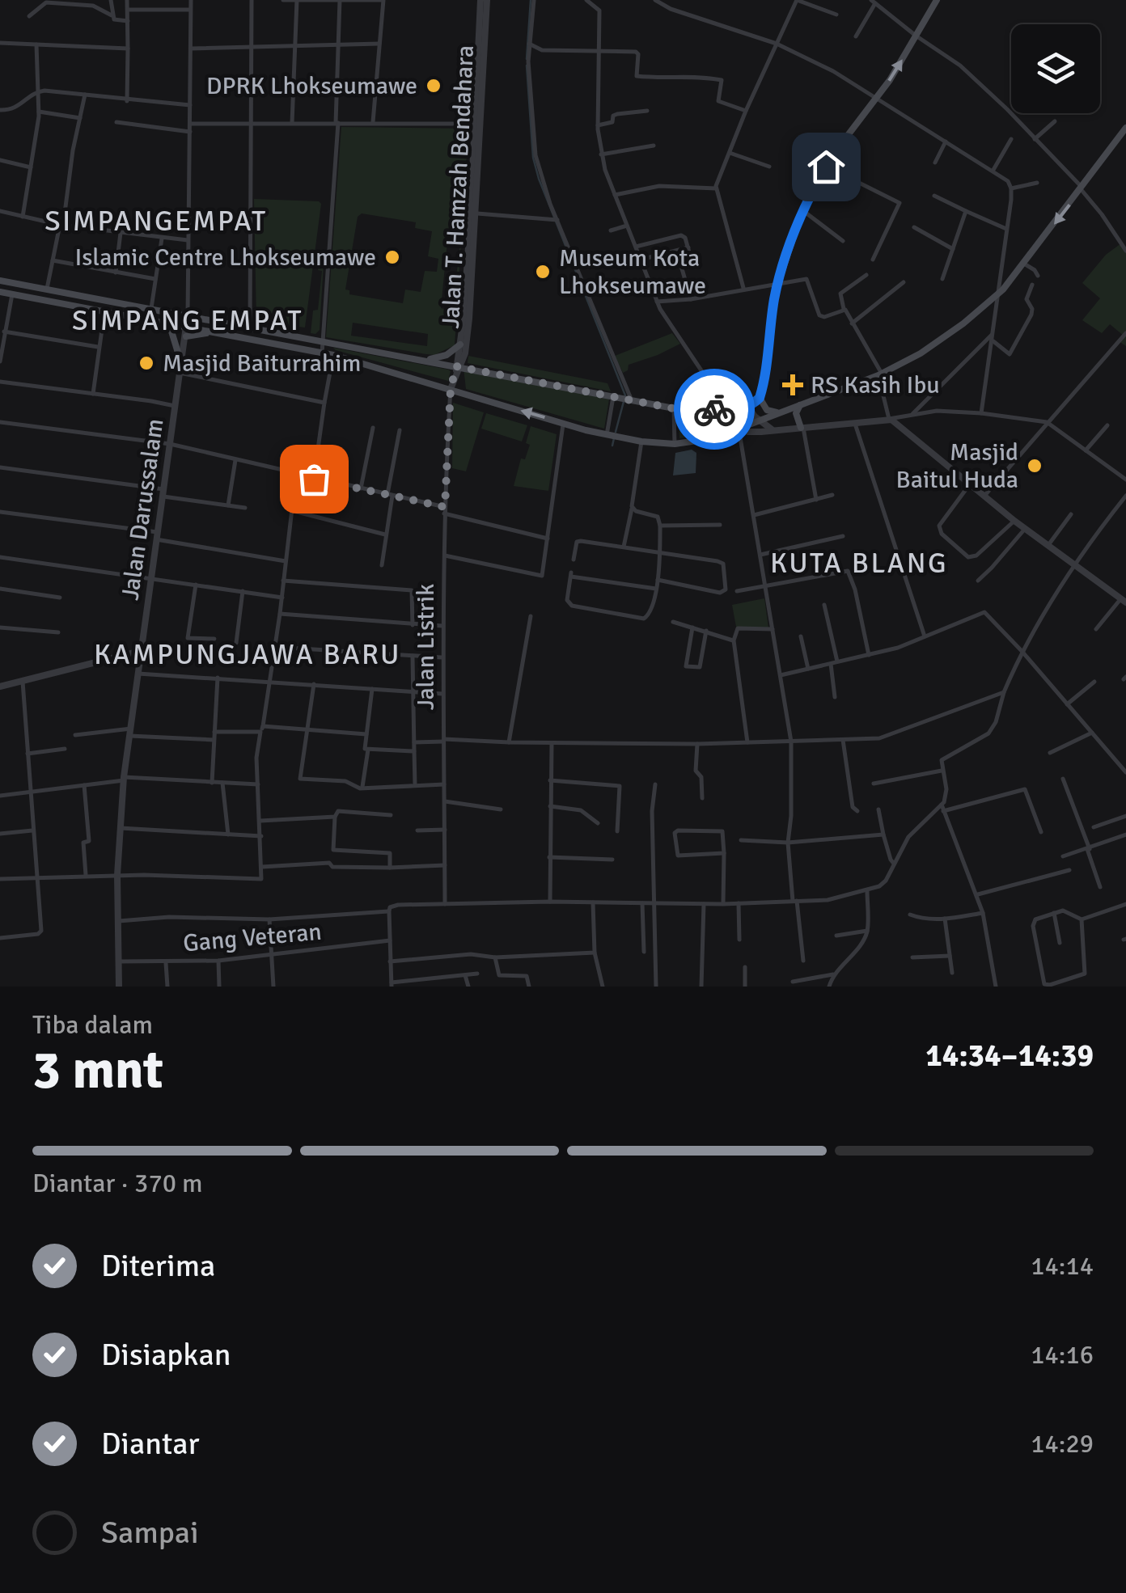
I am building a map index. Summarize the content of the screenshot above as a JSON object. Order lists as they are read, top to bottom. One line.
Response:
{"streets":{"street":["Jalan T. Hamzah Bendahara","Jalan Darussalam","Jalan Listrik","Gang Veteran"]},"crossings":[["Jalan T. Hamzah Bendahara","Jalan Listrik"],["Jalan Darussalam","Gang Veteran"]],"districts":["SIMPANGEMPAT","SIMPANG EMPAT","KUTA BLANG","KAMPUNGJAWA BARU"],"places":{"other":["DPRK Lhokseumawe","Islamic Centre Lhokseumawe","Museum Kota Lhokseumawe","Masjid Baiturrahim","Masjid Baitul Huda"],"health":["RS Kasih Ibu"]},"page":{"heading":["3 mnt","Tiba dalam","14:34–14:39"],"bar":"Diantar · 370 m","list":[["Diterima","14:14"],["Disiapkan","14:16"],["Diantar","14:29"],"Sampai"]}}
